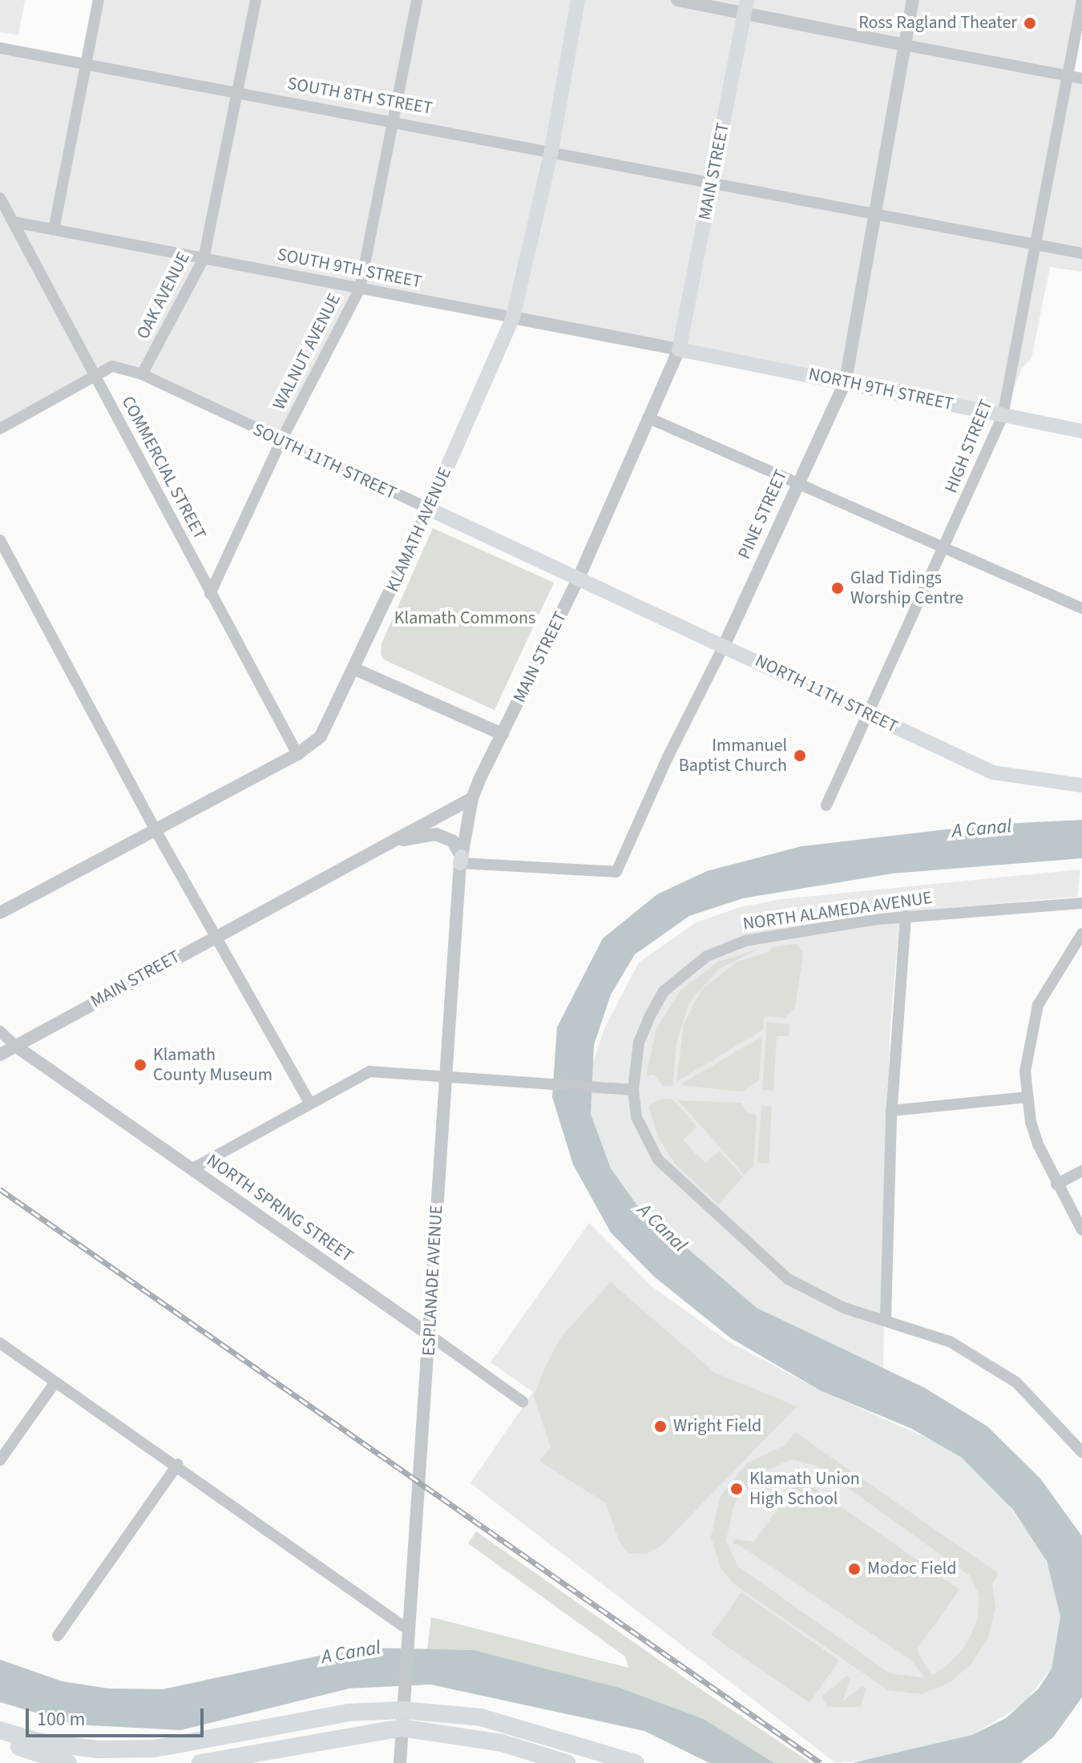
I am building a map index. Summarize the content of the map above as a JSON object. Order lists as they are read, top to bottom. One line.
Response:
{"streets":{"main road":["MAIN STREET","NORTH 9TH STREET","SOUTH 11TH STREET","KLAMATH AVENUE","NORTH 11TH STREET"],"street":["SOUTH 8TH STREET","SOUTH 9TH STREET","OAK AVENUE","WALNUT AVENUE","HIGH STREET","COMMERCIAL STREET","PINE STREET","NORTH ALAMEDA AVENUE","NORTH SPRING STREET","ESPLANADE AVENUE"]},"crossings":[["SOUTH 8TH STREET","MAIN STREET"],["SOUTH 8TH STREET","OAK AVENUE"],["SOUTH 8TH STREET","WALNUT AVENUE"],["SOUTH 8TH STREET","HIGH STREET"],["SOUTH 8TH STREET","PINE STREET"],["SOUTH 8TH STREET","KLAMATH AVENUE"],["MAIN STREET","SOUTH 9TH STREET"],["MAIN STREET","NORTH 9TH STREET"],["MAIN STREET","SOUTH 11TH STREET"],["MAIN STREET","NORTH 11TH STREET"],["MAIN STREET","NORTH SPRING STREET"],["MAIN STREET","ESPLANADE AVENUE"],["SOUTH 9TH STREET","OAK AVENUE"],["SOUTH 9TH STREET","WALNUT AVENUE"],["SOUTH 9TH STREET","NORTH 9TH STREET"],["SOUTH 9TH STREET","COMMERCIAL STREET"],["SOUTH 9TH STREET","KLAMATH AVENUE"],["OAK AVENUE","SOUTH 11TH STREET"],["WALNUT AVENUE","SOUTH 11TH STREET"],["WALNUT AVENUE","COMMERCIAL STREET"],["NORTH 9TH STREET","HIGH STREET"],["NORTH 9TH STREET","PINE STREET"],["HIGH STREET","NORTH 11TH STREET"],["SOUTH 11TH STREET","KLAMATH AVENUE"],["SOUTH 11TH STREET","NORTH 11TH STREET"],["COMMERCIAL STREET","KLAMATH AVENUE"],["PINE STREET","NORTH 11TH STREET"],["PINE STREET","ESPLANADE AVENUE"],["NORTH SPRING STREET","ESPLANADE AVENUE"]],"water":["A Canal"],"parks":["Klamath Commons"],"places":["Ross Ragland Theater","Glad Tidings Worship Centre","Immanuel Baptist Church","Klamath County Museum","Wright Field","Klamath Union High School","Modoc Field"],"scale_bar":"100 m"}
